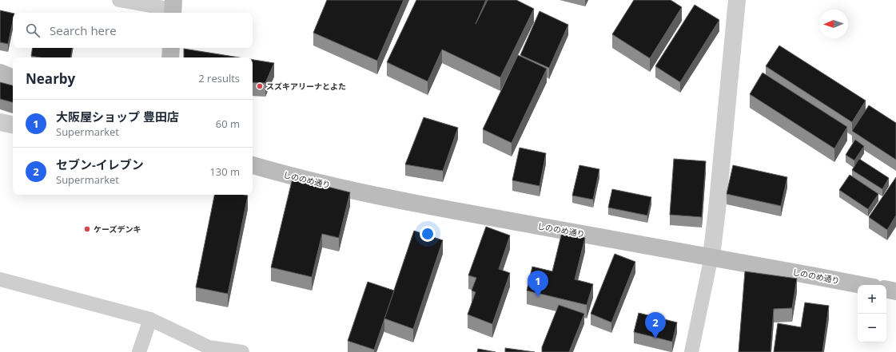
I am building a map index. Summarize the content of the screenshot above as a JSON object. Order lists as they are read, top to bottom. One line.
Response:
{"streets":{"main road":["しののめ通り"]},"places":["スズキアリーナとよた","ケーズデンキ"],"north":"left","page":{"search":"Search here","heading":["Nearby","2 results"],"list":[{"mark":"1","name":"大阪屋ショップ 豊田店","note":"Supermarket","value":"60 m"},{"mark":"2","name":"セブン-イレブン","note":"Supermarket","value":"130 m"}],"pins":["1","2"],"map_buttons":["+","−"]}}
